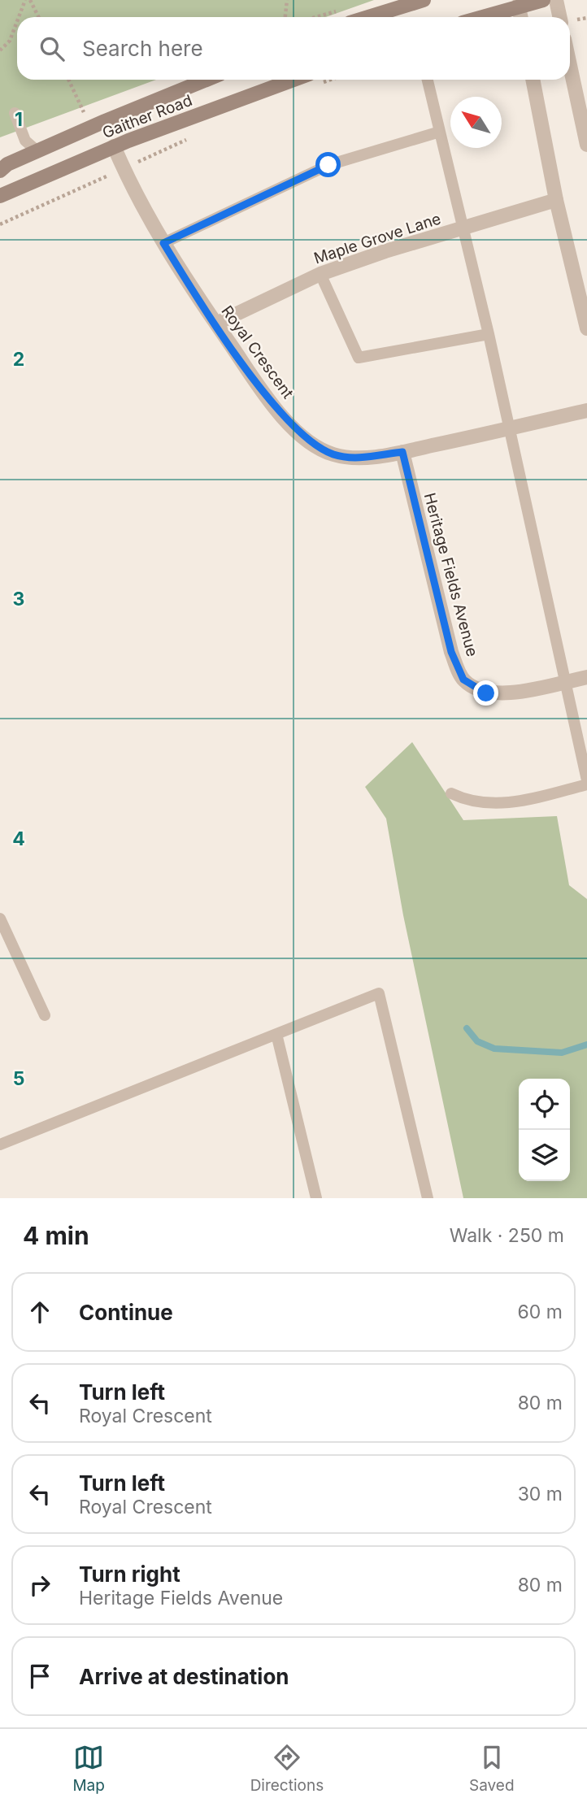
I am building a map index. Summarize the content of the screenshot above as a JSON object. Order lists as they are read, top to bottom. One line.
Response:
{"streets":{"main road":["Gaither Road"],"street":["Maple Grove Lane","Royal Crescent","Heritage Fields Avenue"]},"crossings":[["Gaither Road","Royal Crescent"],["Maple Grove Lane","Royal Crescent"],["Royal Crescent","Heritage Fields Avenue"]],"north":"top left","page":{"search":"Search here","heading":["4 min","Walk · 250 m"],"list":[["Continue","60 m"],["Turn left","Royal Crescent","80 m"],["Turn left","Royal Crescent","30 m"],["Turn right","Heritage Fields Avenue","80 m"],"Arrive at destination"],"nav":["Map","Directions","Saved"]},"grid":{"rows":["1","2","3","4","5"]}}
